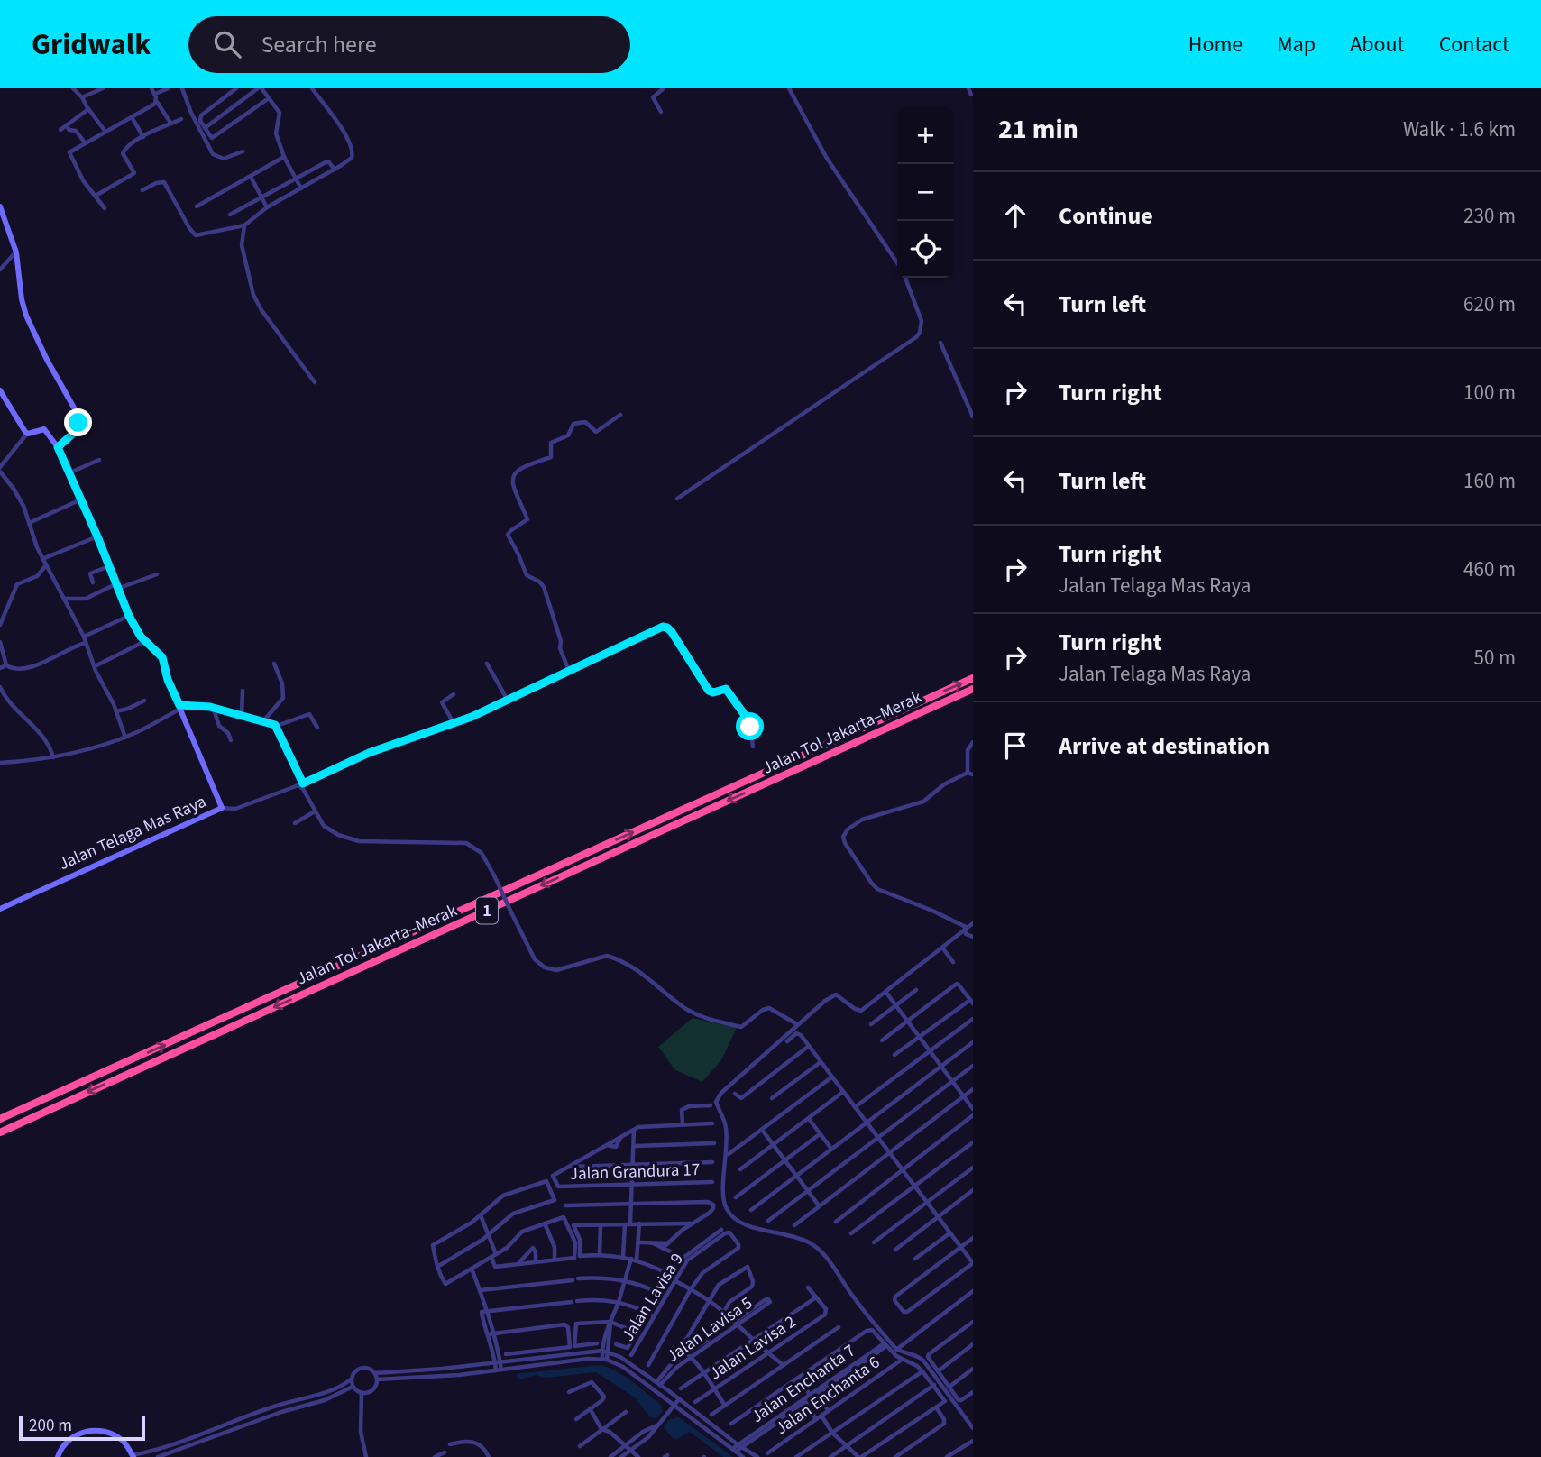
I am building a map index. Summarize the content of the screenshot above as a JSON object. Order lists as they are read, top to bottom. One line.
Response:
{"streets":{"highway":["Jalan Tol Jakarta–Merak","1"],"main road":["Jalan Telaga Mas Raya"],"street":["Jalan Grandura 17","Jalan Lavisa 9","Jalan Lavisa 5","Jalan Lavisa 2","Jalan Enchanta 7","Jalan Enchanta 6"]},"scale_bar":"200 m","page":{"header":"Gridwalk","search":"Search here","nav":["Home","Map","About","Contact"],"heading":["21 min","Walk · 1.6 km"],"map_buttons":["+","−"],"list":[["Continue","230 m"],["Turn left","620 m"],["Turn right","100 m"],["Turn left","160 m"],["Turn right","Jalan Telaga Mas Raya","460 m"],["Turn right","Jalan Telaga Mas Raya","50 m"],"Arrive at destination"],"scale":"200 m"}}
